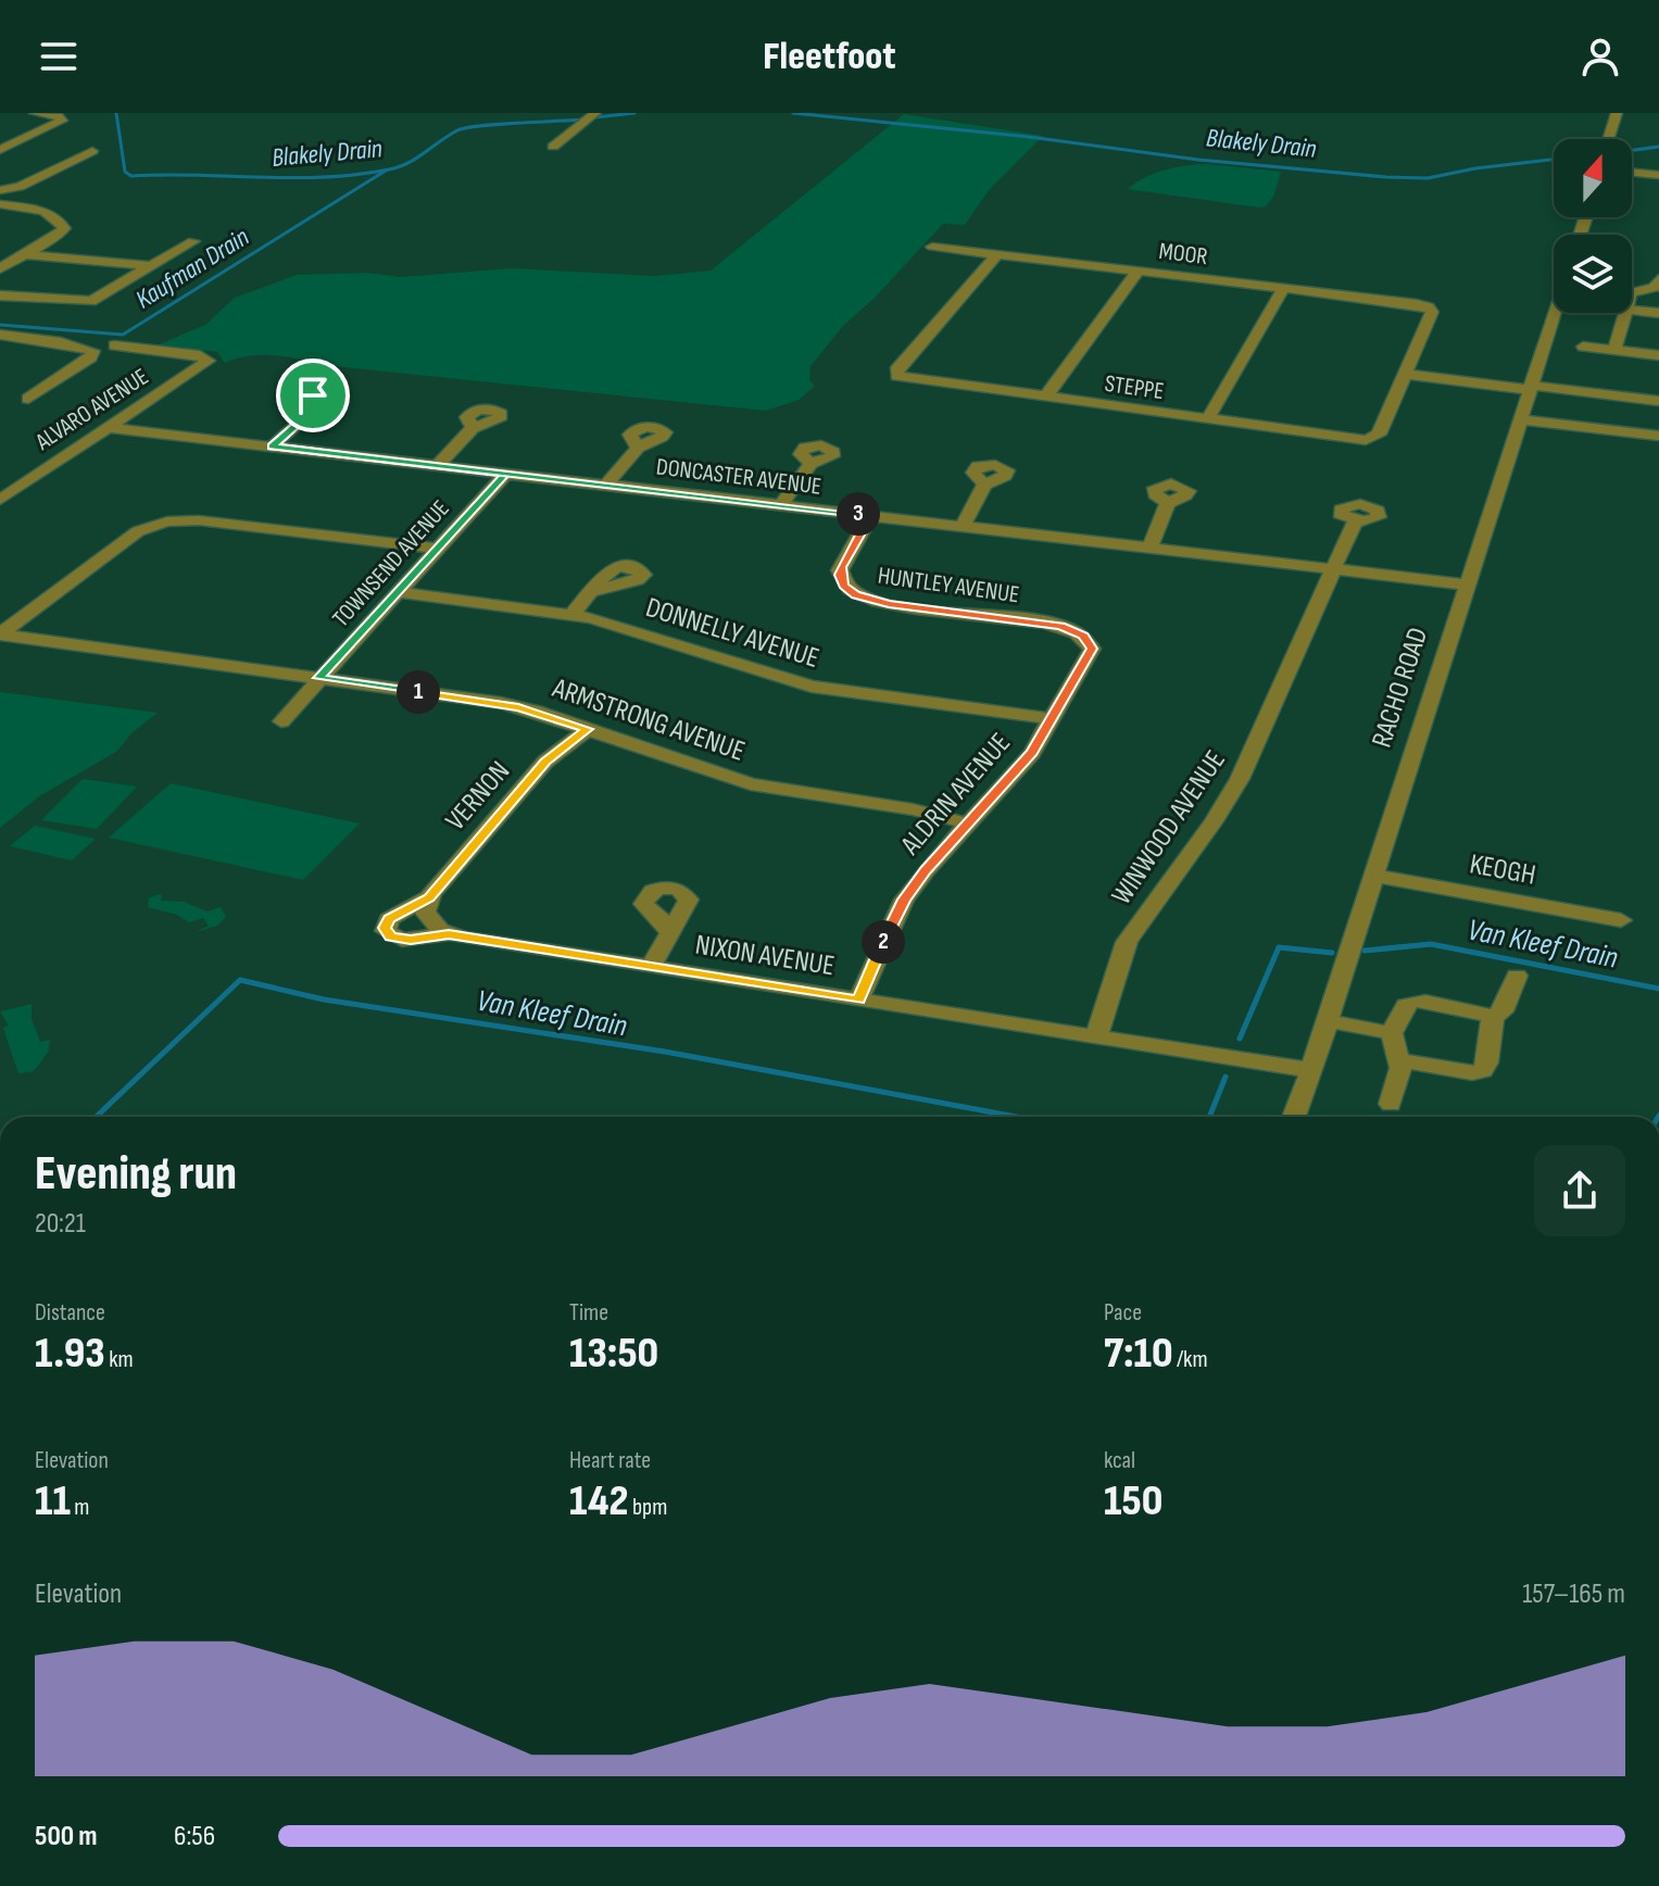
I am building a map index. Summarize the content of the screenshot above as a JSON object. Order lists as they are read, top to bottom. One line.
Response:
{"streets":{"street":["MOOR","STEPPE","ALVARO AVENUE","DONCASTER AVENUE","TOWNSEND AVENUE","HUNTLEY AVENUE","DONNELLY AVENUE","RACHO ROAD","ARMSTRONG AVENUE","ALDRIN AVENUE","VERNON","WINWOOD AVENUE","KEOGH","NIXON AVENUE"]},"crossings":[["MOOR","STEPPE"],["ALVARO AVENUE","DONCASTER AVENUE"],["DONCASTER AVENUE","TOWNSEND AVENUE"],["DONCASTER AVENUE","HUNTLEY AVENUE"],["DONCASTER AVENUE","RACHO ROAD"],["DONCASTER AVENUE","WINWOOD AVENUE"],["TOWNSEND AVENUE","DONNELLY AVENUE"],["TOWNSEND AVENUE","ARMSTRONG AVENUE"],["HUNTLEY AVENUE","DONNELLY AVENUE"],["HUNTLEY AVENUE","ALDRIN AVENUE"],["DONNELLY AVENUE","ALDRIN AVENUE"],["RACHO ROAD","KEOGH"],["RACHO ROAD","NIXON AVENUE"],["ARMSTRONG AVENUE","ALDRIN AVENUE"],["ARMSTRONG AVENUE","VERNON"],["ALDRIN AVENUE","NIXON AVENUE"],["VERNON","NIXON AVENUE"],["WINWOOD AVENUE","NIXON AVENUE"]],"water":["Blakely Drain","Kaufman Drain","Van Kleef Drain"],"north":"top","page":{"header":"Fleetfoot","pins":["3","1","2"],"heading":["Evening run","20:21"],"stats":[["Distance","1.93 km"],["Time","13:50"],["Pace","7:10 /km"],["Elevation","11 m"],["Heart rate","142 bpm"],["kcal","150"]],"chart":["Elevation","157–165 m"],"list":[{"name":"500 m","note":"6:56"}]}}
